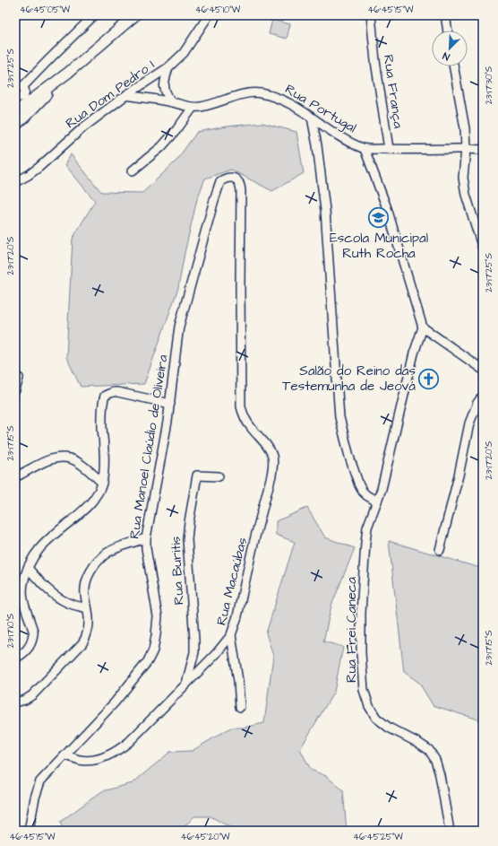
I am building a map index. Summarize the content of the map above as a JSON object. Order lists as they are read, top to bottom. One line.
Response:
{"streets":{"street":["Rua França","Rua Dom Pedro I","Rua Portugal","Rua Manoel Claúdio de Oliveira","Rua Buritis","Rua Macaúbas","Rua Frei Caneca"]},"crossings":[["Rua França","Rua Portugal"],["Rua Dom Pedro I","Rua Portugal"],["Rua Manoel Claúdio de Oliveira","Rua Macaúbas"],["Rua Buritis","Rua Macaúbas"]],"places":{"school or university":["Escola Municipal Ruth Rocha"],"church":["Salão do Reino das Testemunha de Jeová"]},"north":"bottom left","coordinates":["46°45'05\"W","46°45'10\"W","46°45'15\"W","23°17'25\"S","23°17'30\"S","23°17'20\"S","23°17'15\"S","23°17'10\"S","46°45'20\"W","46°45'25\"W"]}
